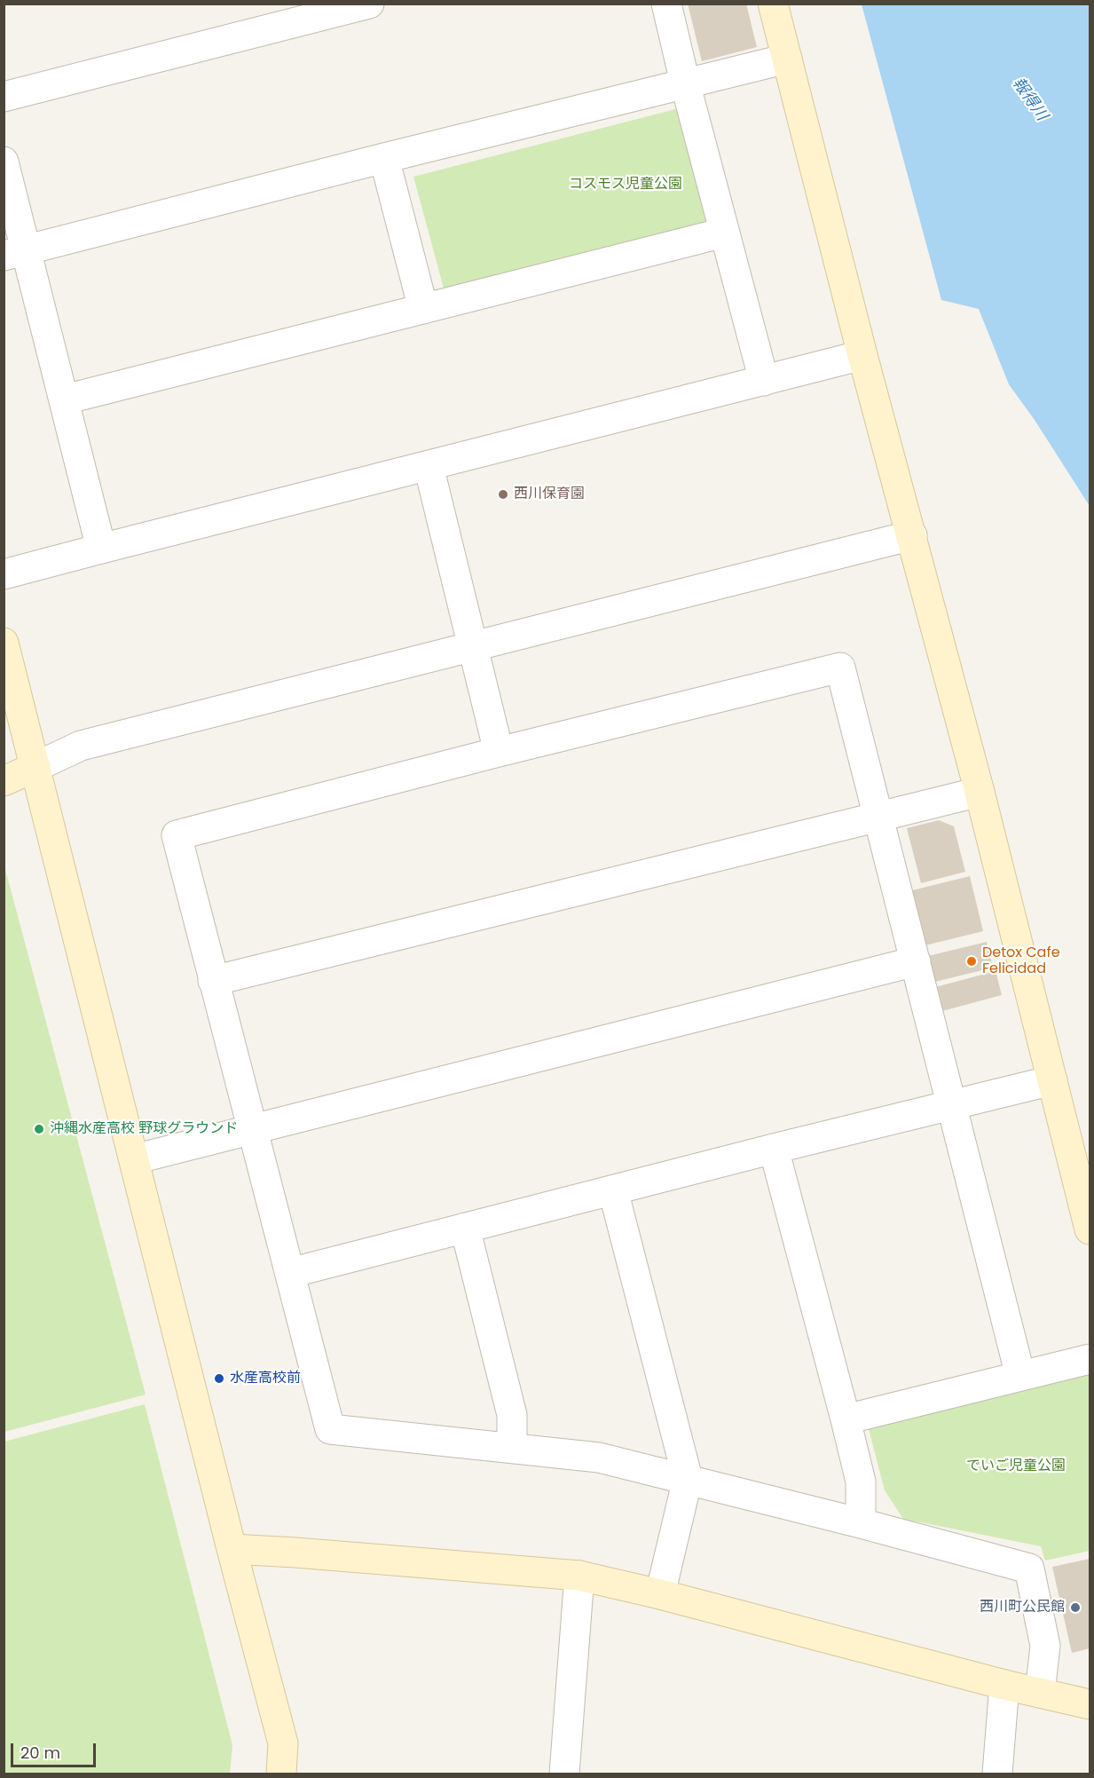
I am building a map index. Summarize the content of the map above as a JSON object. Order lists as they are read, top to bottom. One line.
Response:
{"water":["報得川"],"parks":["コスモス児童公園","でいご児童公園"],"places":["西川保育園","Detox Cafe Felicidad","沖縄水産高校 野球グラウンド","水産高校前","西川町公民館"],"scale_bar":"20 m"}
